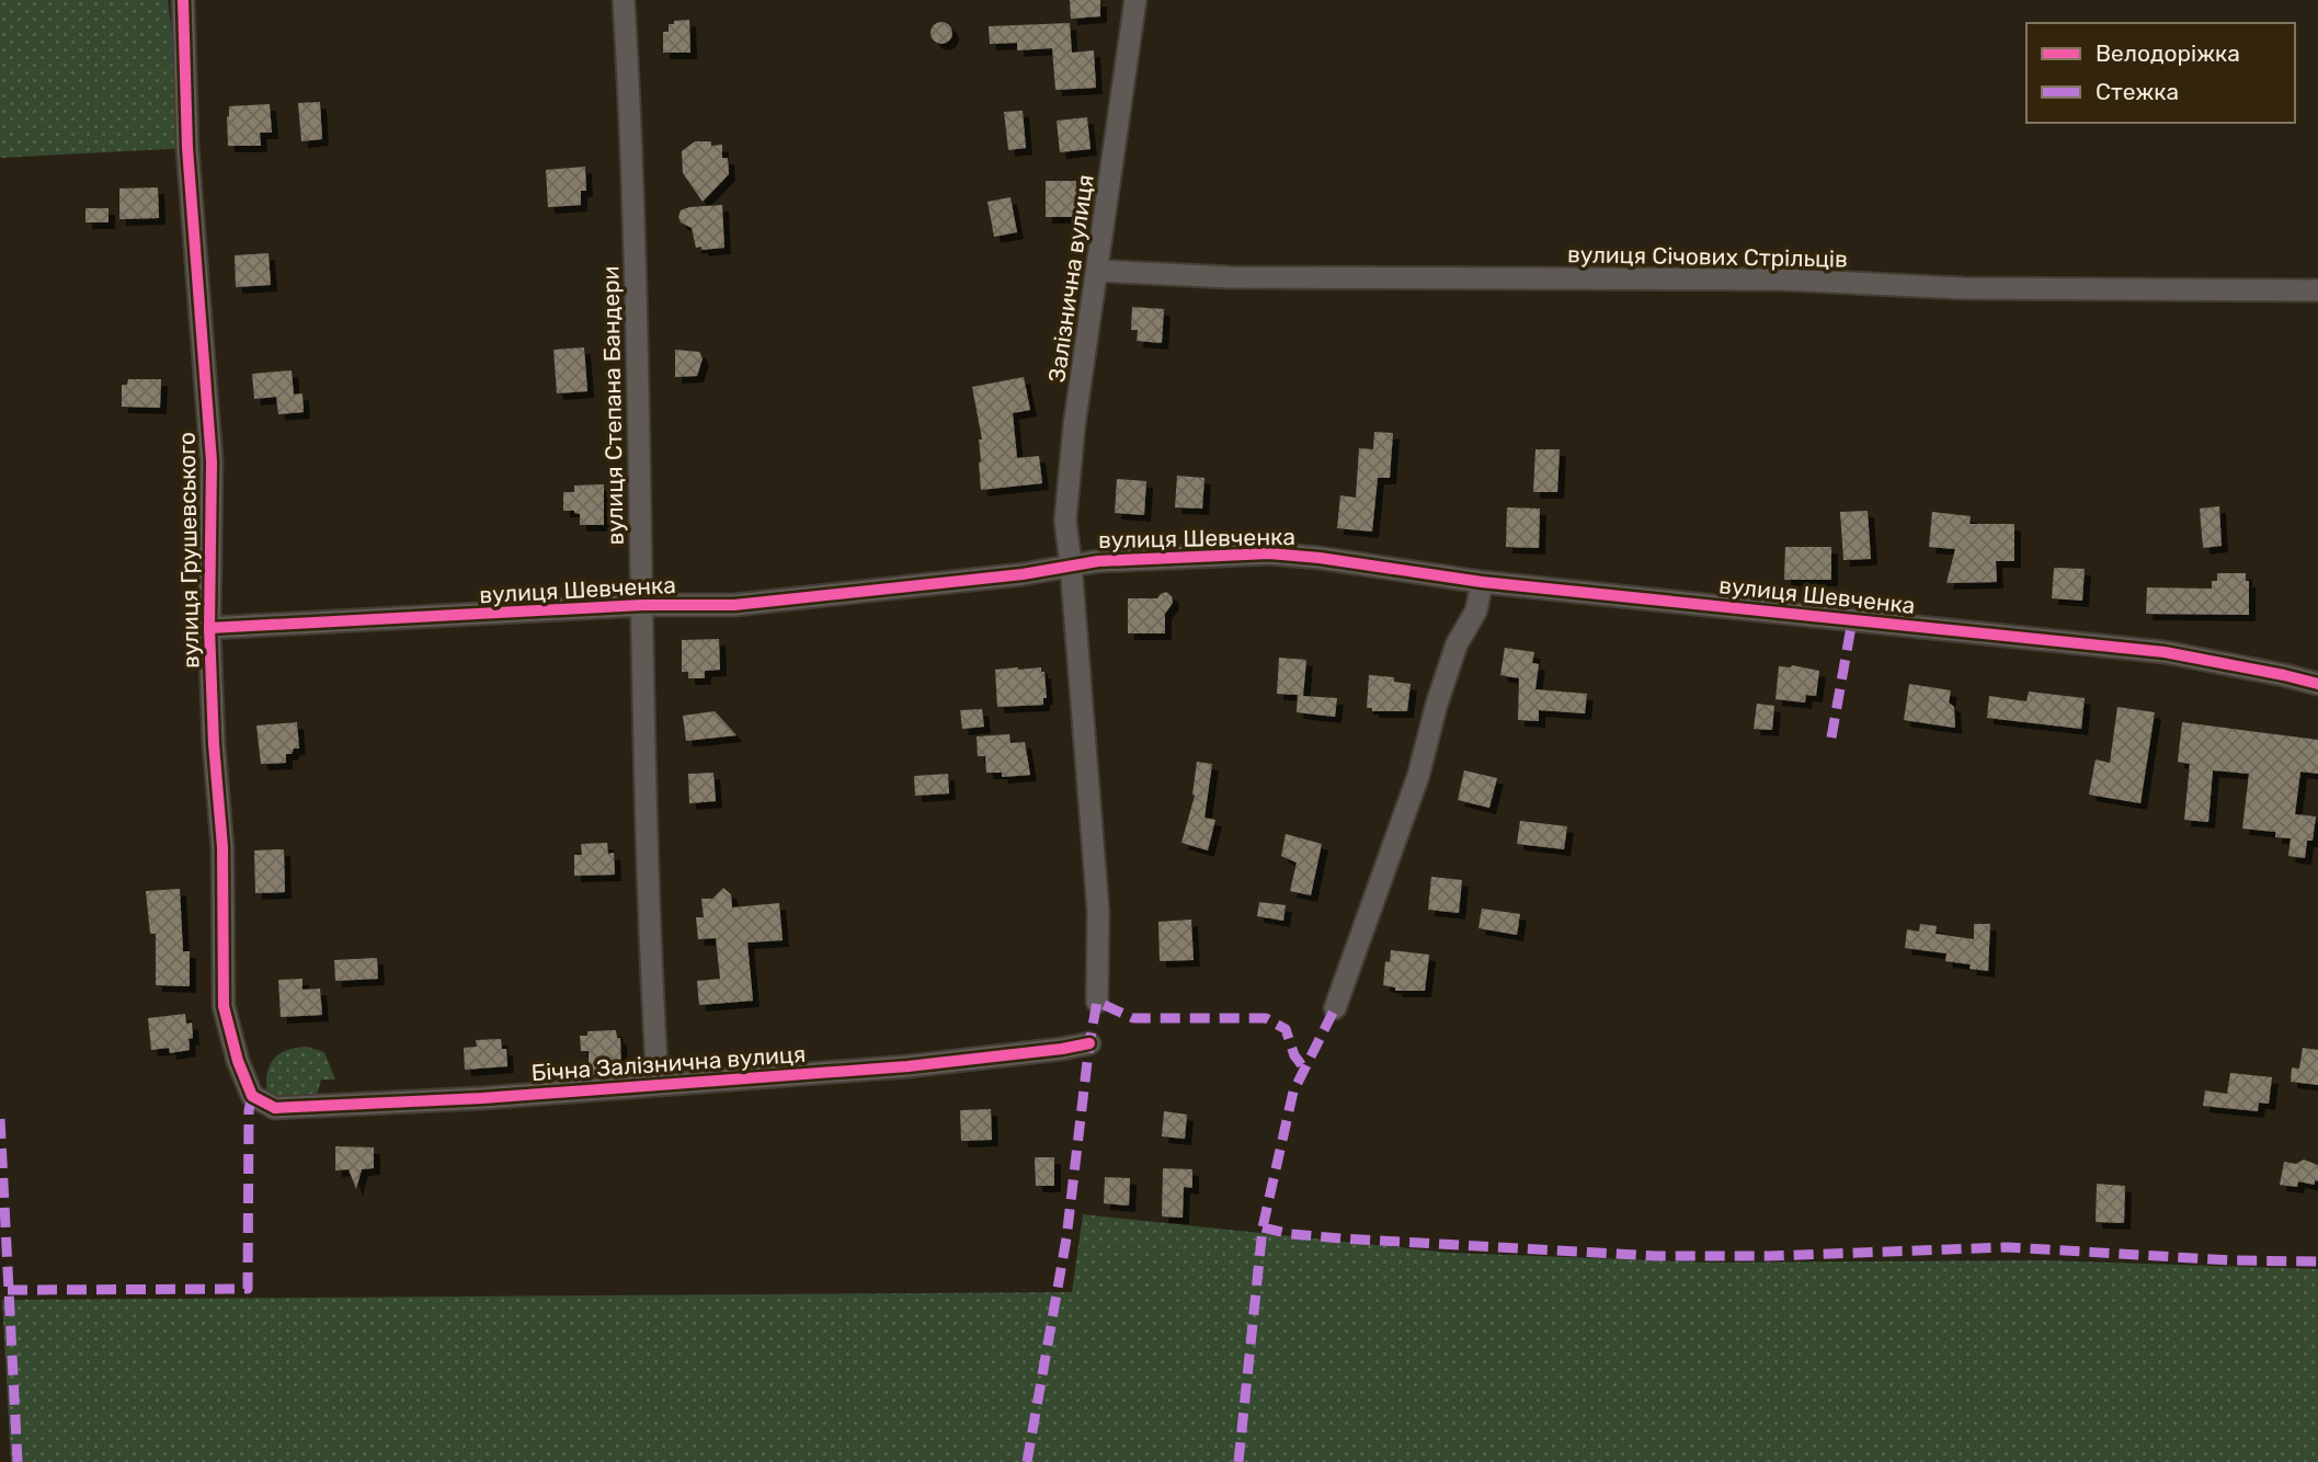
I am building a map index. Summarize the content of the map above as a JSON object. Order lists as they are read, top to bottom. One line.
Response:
{"streets":{"street":["вулиця Січових Стрільців","Залізнична вулиця","вулиця Степана Бандери","вулиця Шевченка","вулиця Грушевського","Бічна Залізнична вулиця"]},"crossings":[["вулиця Січових Стрільців","Залізнична вулиця"],["Залізнична вулиця","вулиця Шевченка"],["вулиця Степана Бандери","вулиця Шевченка"],["вулиця Степана Бандери","Бічна Залізнична вулиця"],["вулиця Шевченка","вулиця Грушевського"],["вулиця Грушевського","Бічна Залізнична вулиця"]],"legend":["Велодоріжка","Стежка"]}
